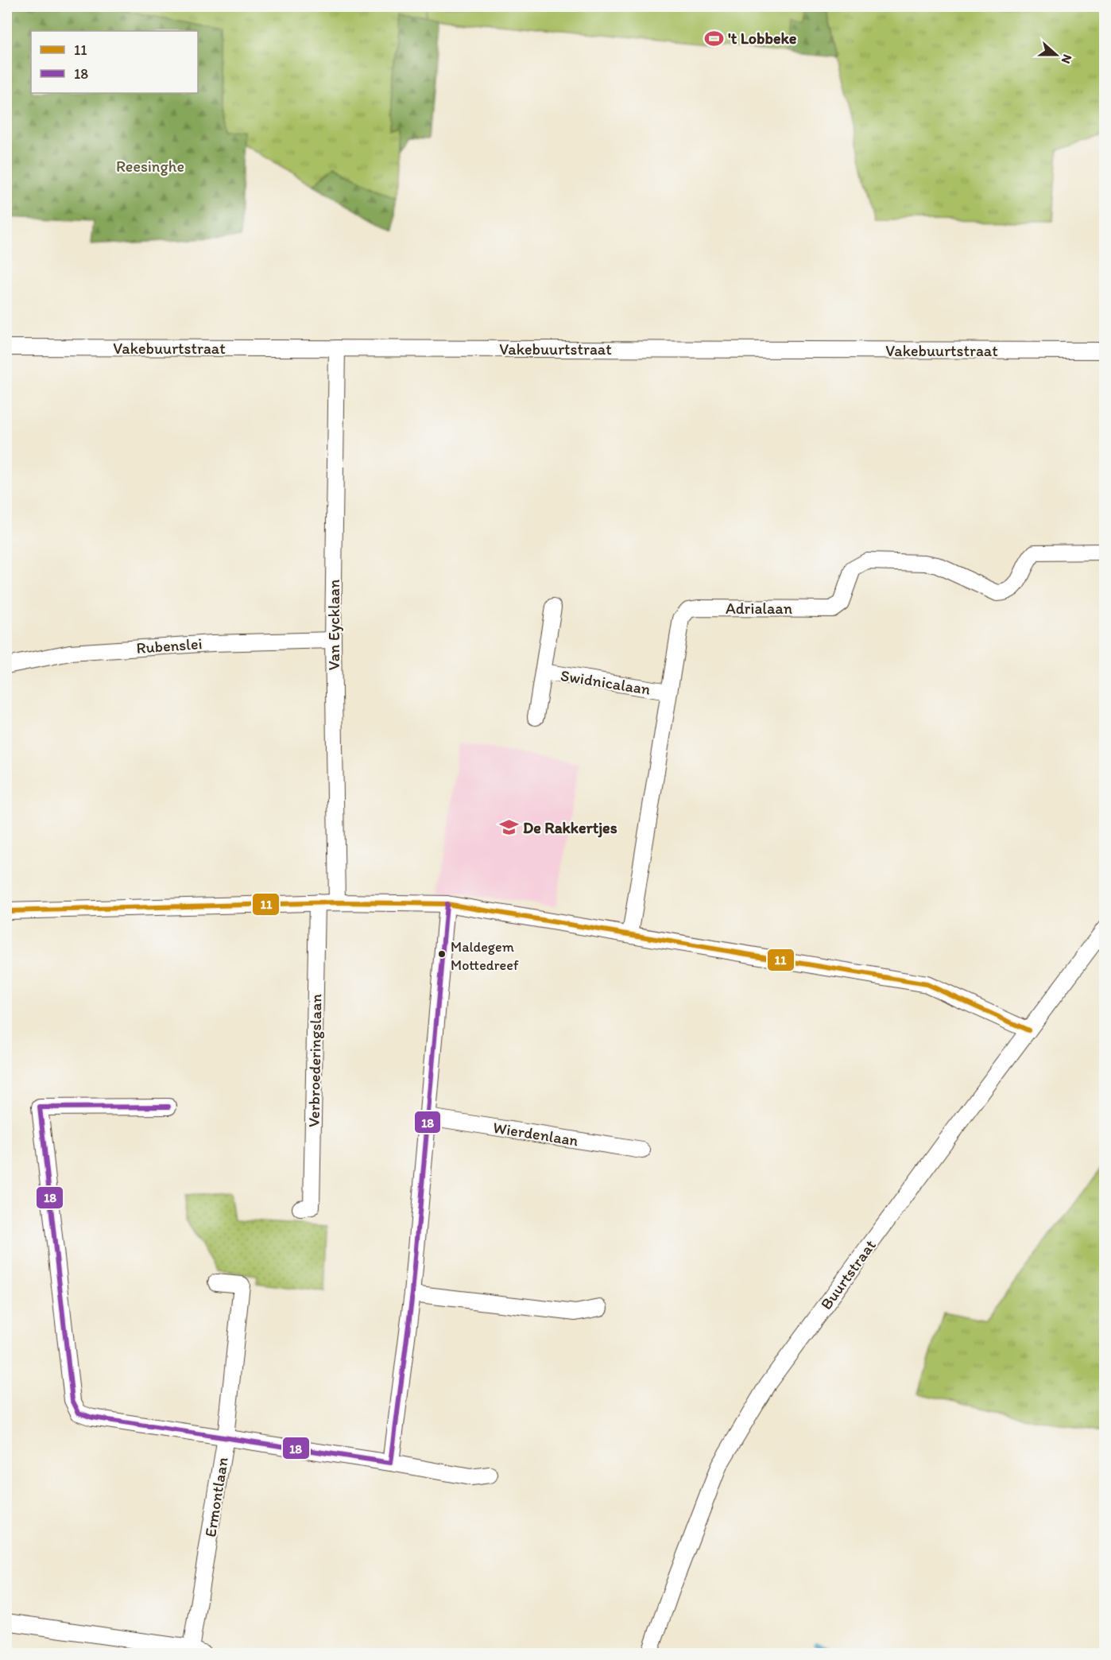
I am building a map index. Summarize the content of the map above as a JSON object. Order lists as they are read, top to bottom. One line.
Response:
{"streets":{"street":["Vakebuurtstraat","Adrialaan","Van Eycklaan","Rubenslei","Swidnicalaan","Verbroederingslaan","Wierdenlaan","Buurtstraat","Ermontlaan"]},"crossings":[["Vakebuurtstraat","Van Eycklaan"],["Adrialaan","Swidnicalaan"],["Van Eycklaan","Rubenslei"]],"parks":["Reesinghe"],"places":{"sports":["'t Lobbeke"],"school or university":["De Rakkertjes"],"other":["Maldegem Mottedreef"]},"lines":["transit line 11","transit line 18"],"legend":["11","18"],"north":"right"}
